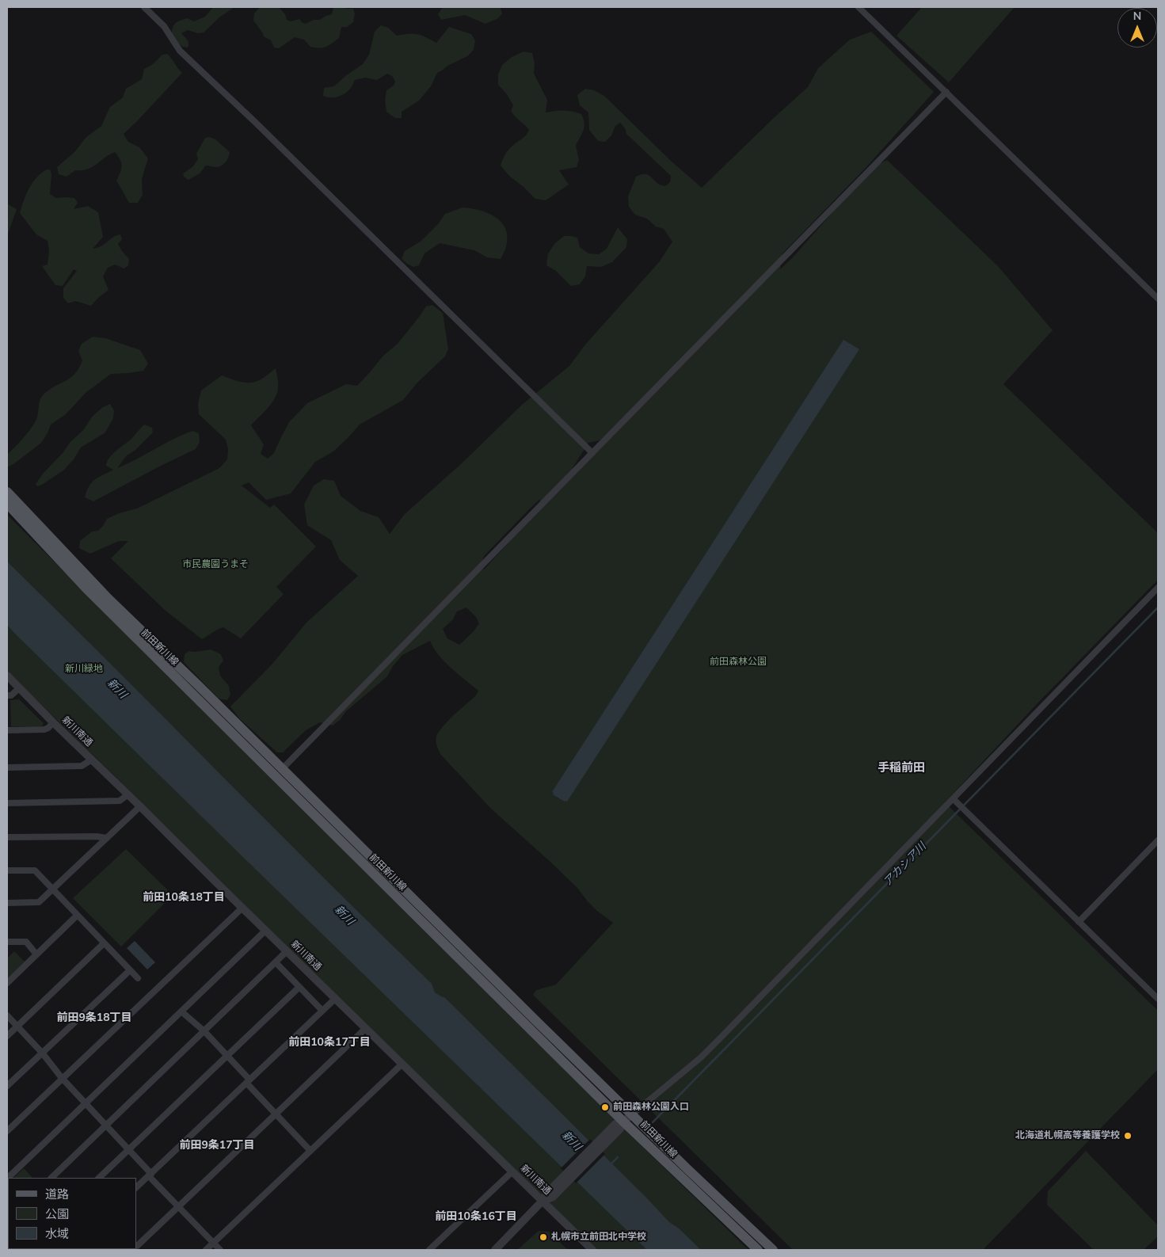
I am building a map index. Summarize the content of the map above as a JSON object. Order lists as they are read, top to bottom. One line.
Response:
{"streets":{"main road":["前田新川線"],"street":["新川南通"]},"districts":["手稲前田","前田10条18丁目","前田9条18丁目","前田10条17丁目","前田9条17丁目","前田10条16丁目"],"water":["新川","アカシア川"],"parks":["市民農園うまそ","前田森林公園","新川緑地"],"places":["前田森林公園入口","北海道札幌高等養護学校","札幌市立前田北中学校"],"legend":["道路","公園","水域"],"north":"top"}
